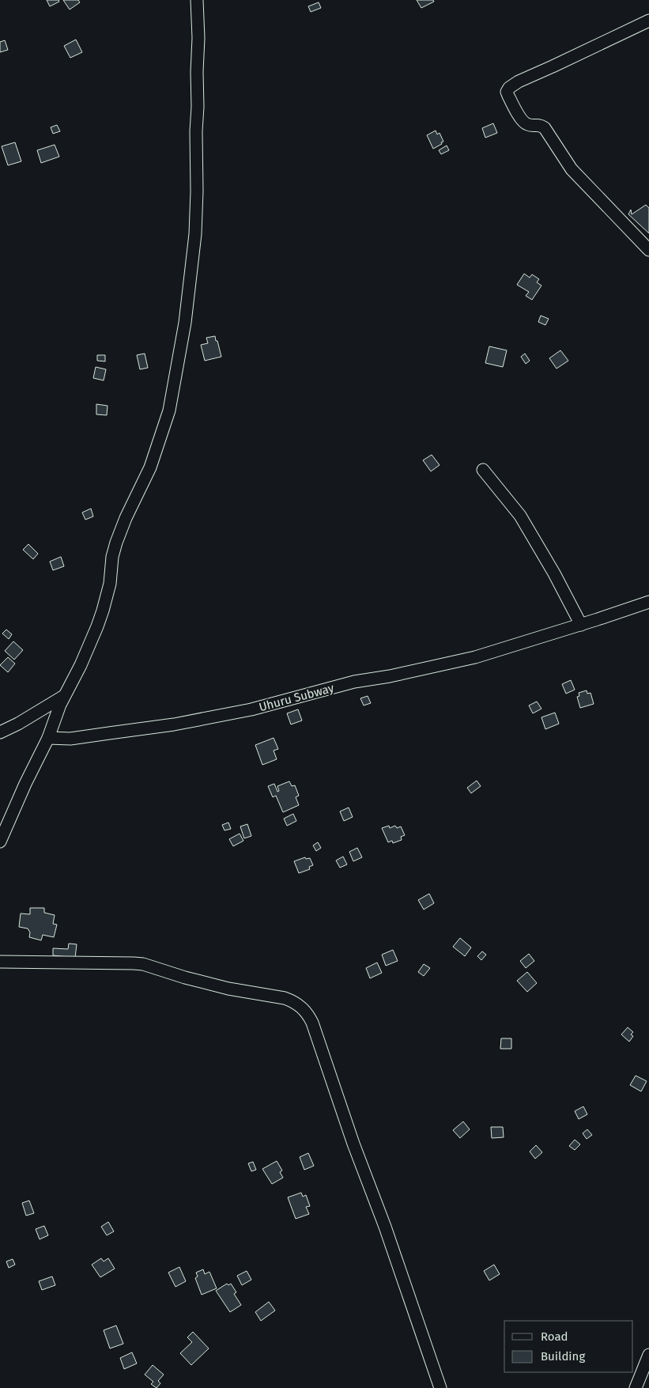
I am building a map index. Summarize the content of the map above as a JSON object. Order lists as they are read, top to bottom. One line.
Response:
{"streets":{"street":["Uhuru Subway"]},"legend":["Road","Building"]}
